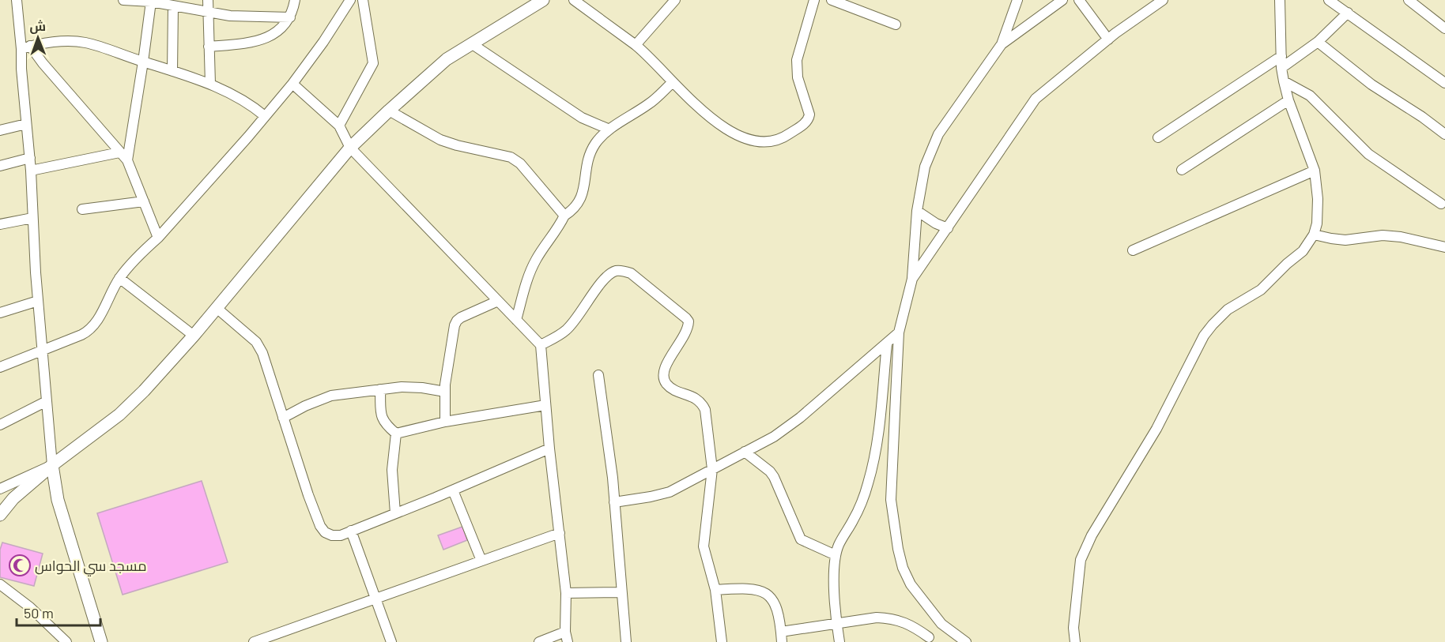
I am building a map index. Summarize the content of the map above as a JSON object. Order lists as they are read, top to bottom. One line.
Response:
{"places":{"mosque":["مسجد سي الحواس"]},"scale_bar":"50 m","north":"top"}
